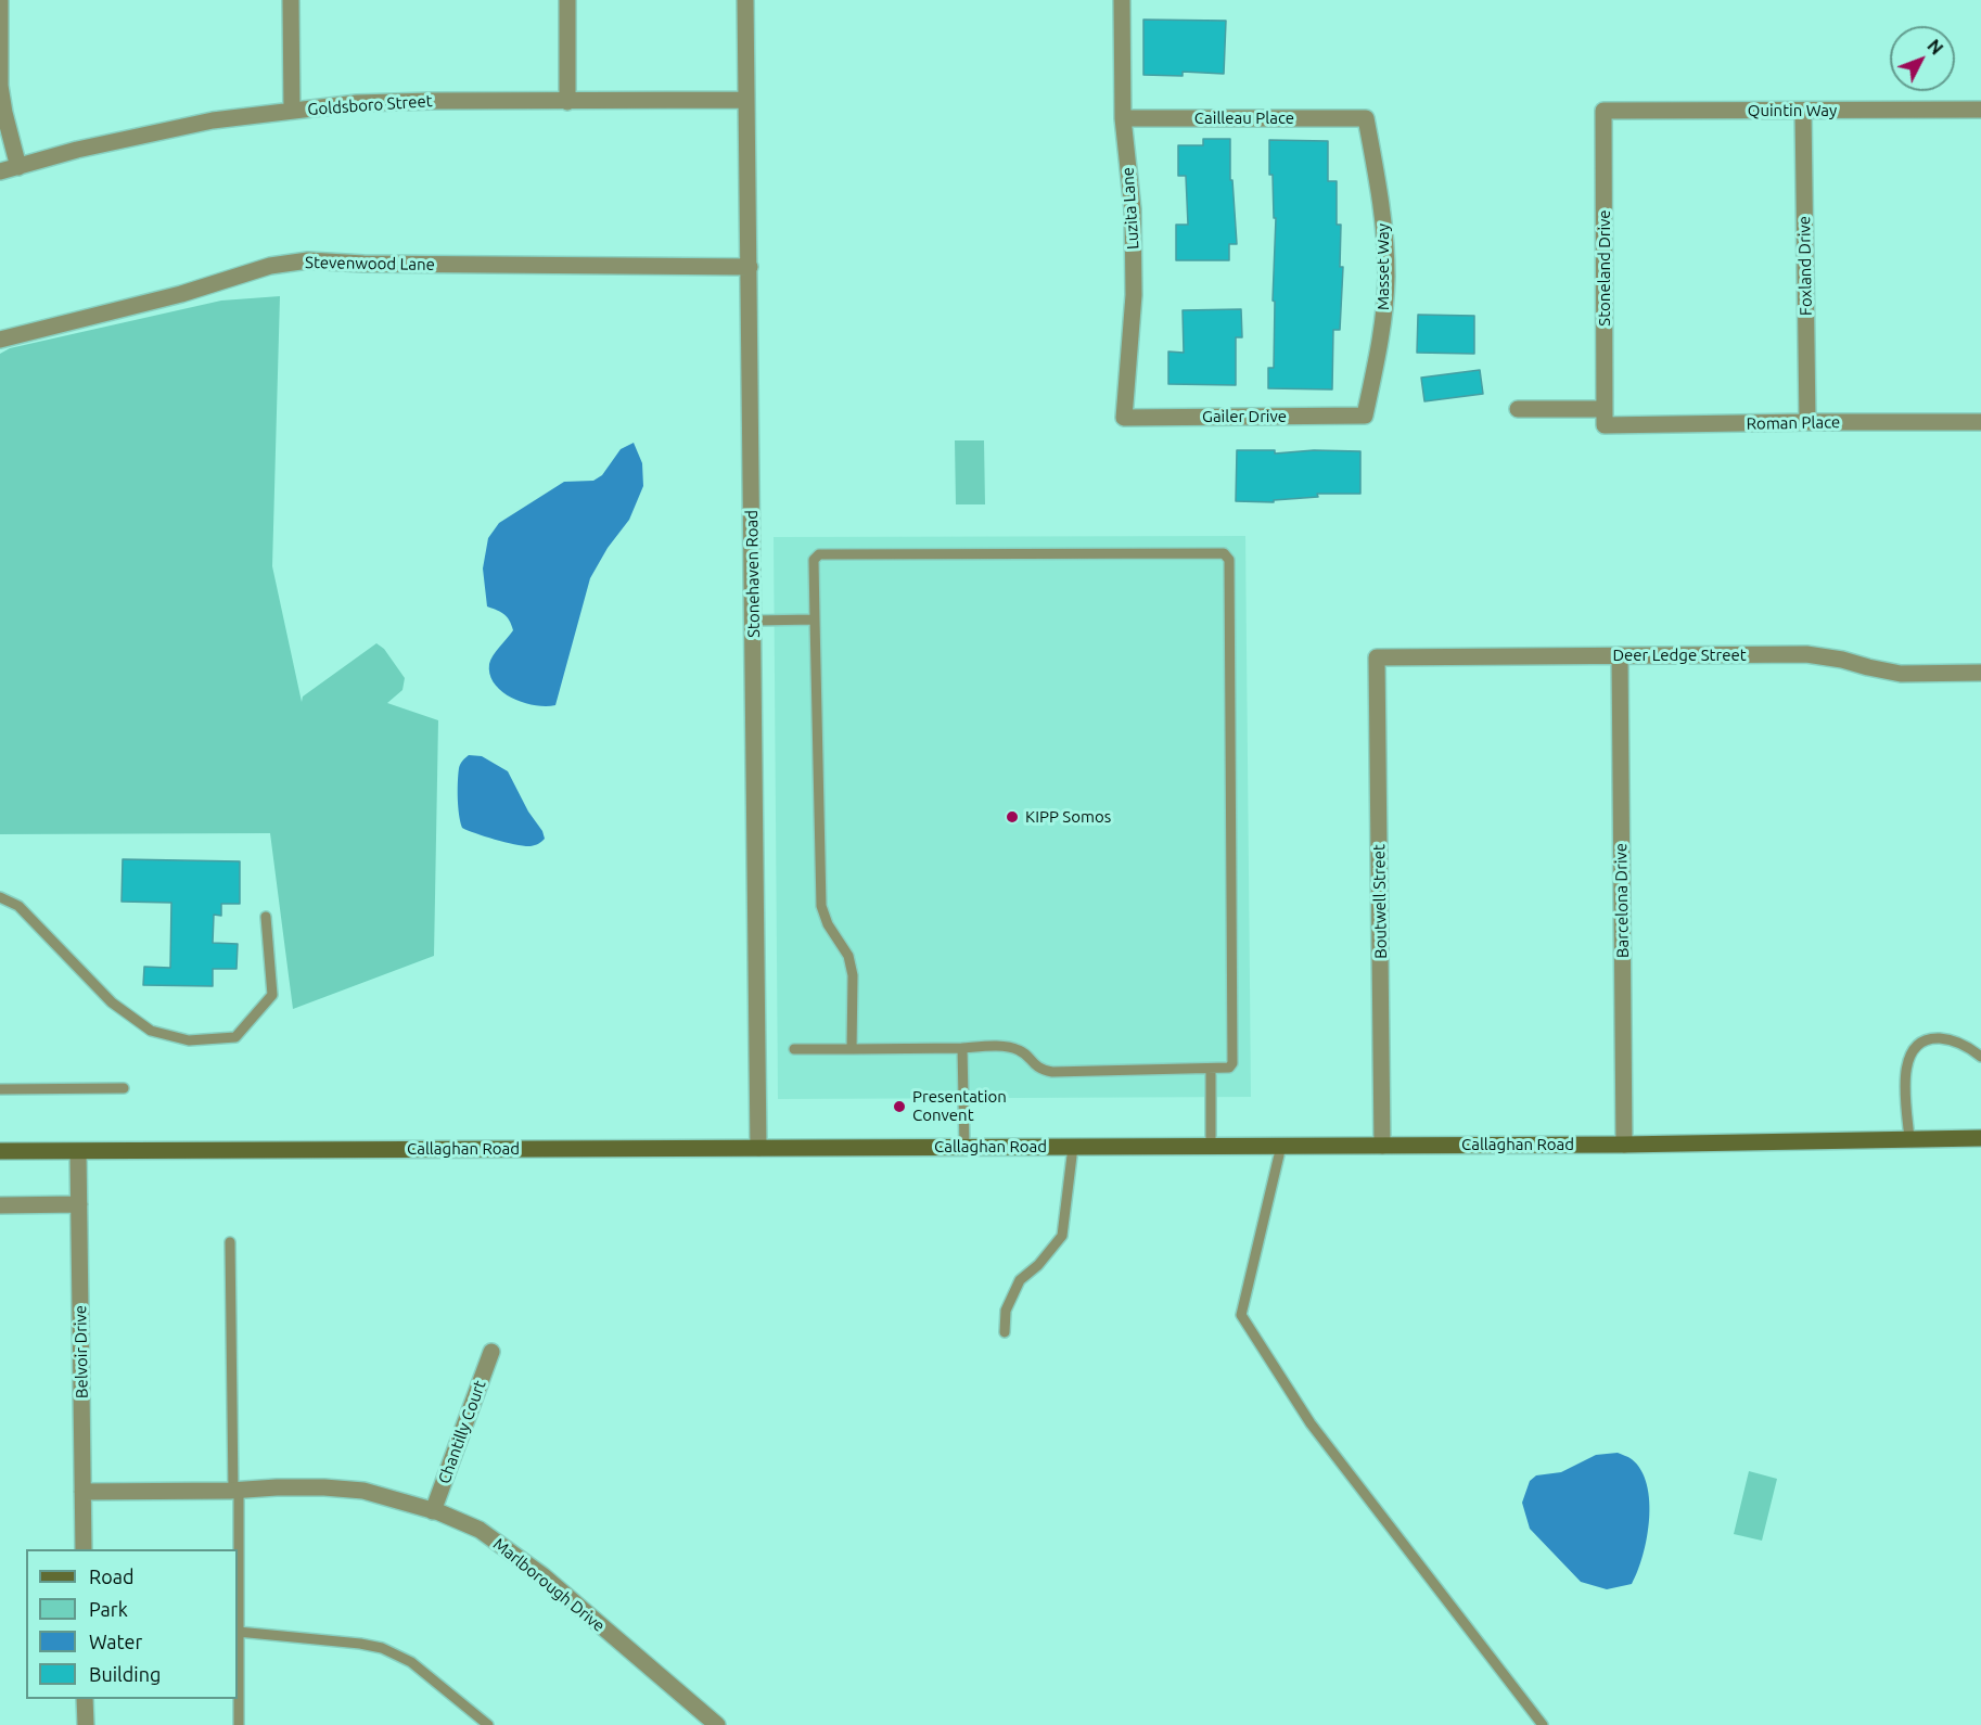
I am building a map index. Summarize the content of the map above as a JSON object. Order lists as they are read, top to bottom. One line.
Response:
{"streets":{"main road":["Callaghan Road"],"street":["Goldsboro Street","Quintin Way","Cailleau Place","Luzita Lane","Stevenwood Lane","Foxland Drive","Masset Way","Stoneland Drive","Gailer Drive","Roman Place","Stonehaven Road","Deer Ledge Street","Barcelona Drive","Boutwell Street","Belvoir Drive","Chantilly Court","Marlborough Drive"]},"crossings":[["Goldsboro Street","Stonehaven Road"],["Quintin Way","Foxland Drive"],["Quintin Way","Stoneland Drive"],["Cailleau Place","Luzita Lane"],["Cailleau Place","Masset Way"],["Luzita Lane","Gailer Drive"],["Stevenwood Lane","Stonehaven Road"],["Foxland Drive","Roman Place"],["Masset Way","Gailer Drive"],["Stoneland Drive","Roman Place"],["Stonehaven Road","Callaghan Road"],["Deer Ledge Street","Barcelona Drive"],["Deer Ledge Street","Boutwell Street"],["Barcelona Drive","Callaghan Road"],["Boutwell Street","Callaghan Road"],["Callaghan Road","Belvoir Drive"],["Belvoir Drive","Marlborough Drive"],["Chantilly Court","Marlborough Drive"]],"places":["KIPP Somos","Presentation Convent"],"legend":["Road","Park","Water","Building"],"north":"top right"}
